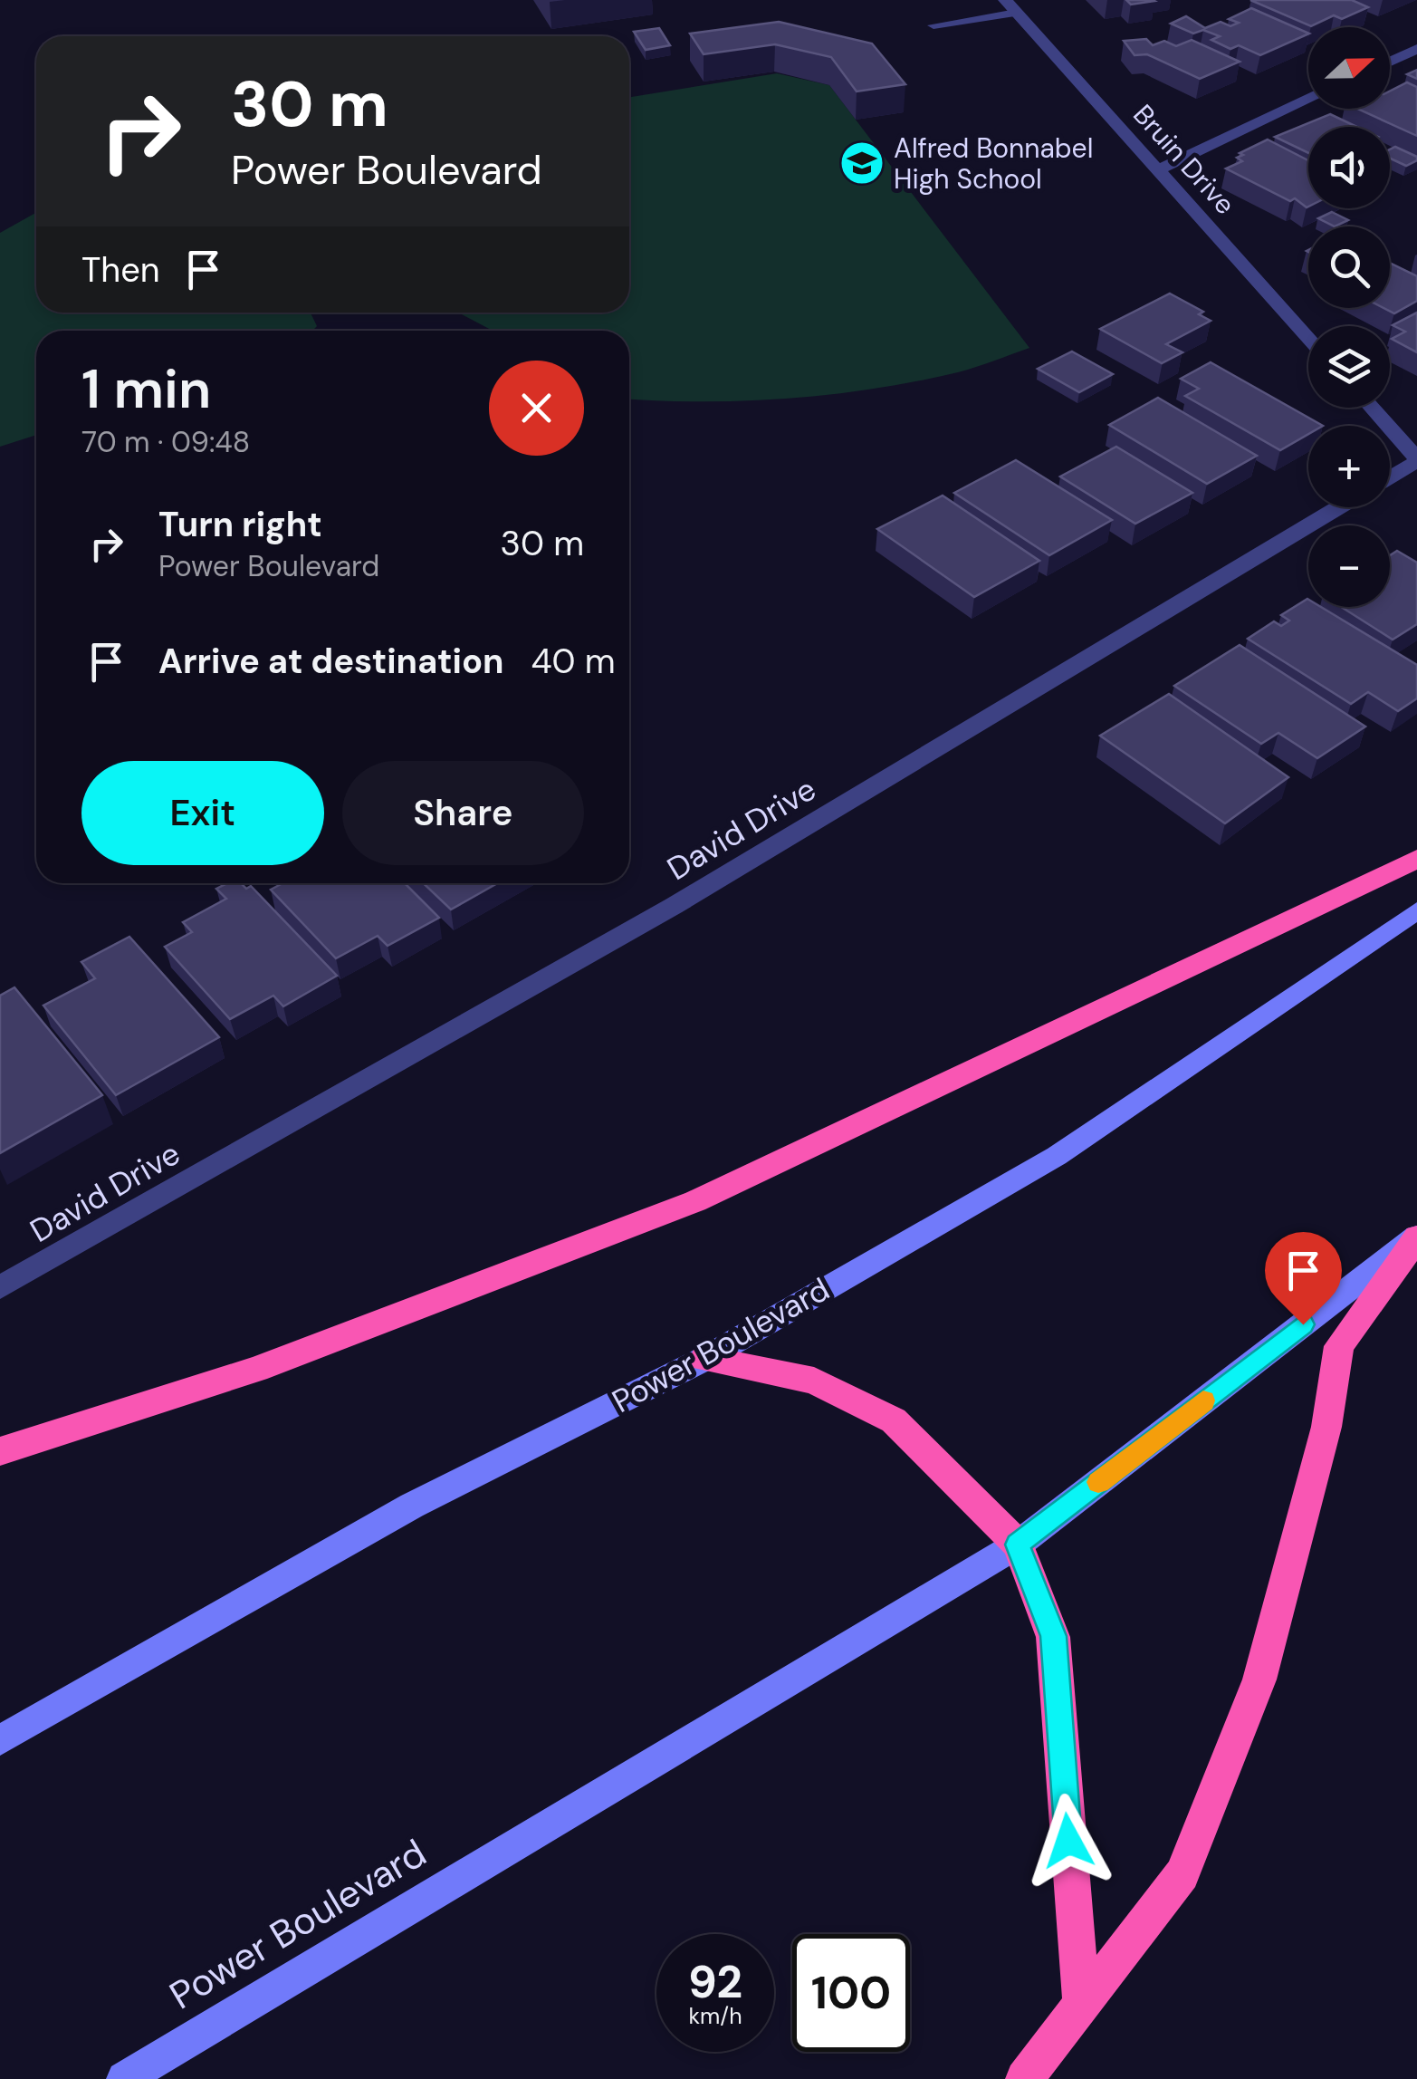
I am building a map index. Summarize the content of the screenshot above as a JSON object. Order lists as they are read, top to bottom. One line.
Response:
{"streets":{"main road":["Power Boulevard"],"street":["Bruin Drive","David Drive"]},"places":{"school or university":["Alfred Bonnabel High School"]},"north":"right","page":{"map_buttons":["+","−"],"turn":["30 m","Power Boulevard"],"then":"Then","heading":["1 min","70 m · 09:48"],"list":[{"name":"Turn right","note":"Power Boulevard","value":"30 m"},{"name":"Arrive at destination","value":"40 m"}],"buttons":["Exit","Share"],"speed":"92 km/h","limit":"100"}}
